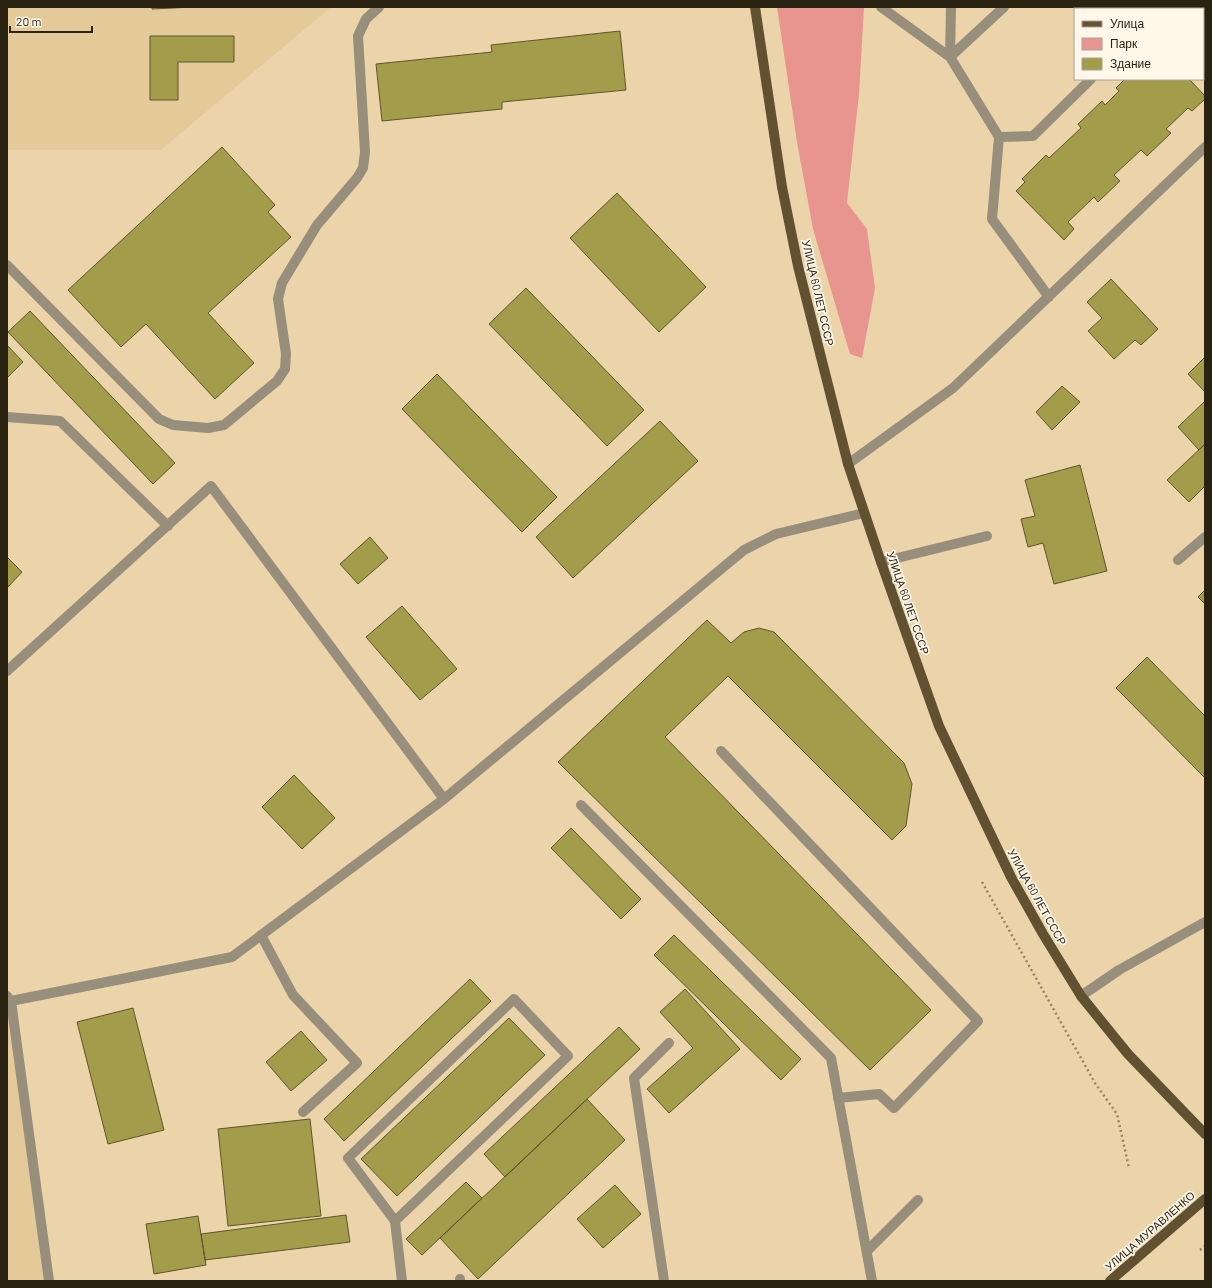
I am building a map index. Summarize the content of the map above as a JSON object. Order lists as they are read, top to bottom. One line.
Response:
{"streets":{"main road":["УЛИЦА 60 ЛЕТ СССР","УЛИЦА МУРАВЛЕНКО"]},"legend":["Улица","Парк","Здание"],"scale_bar":"20 m"}
